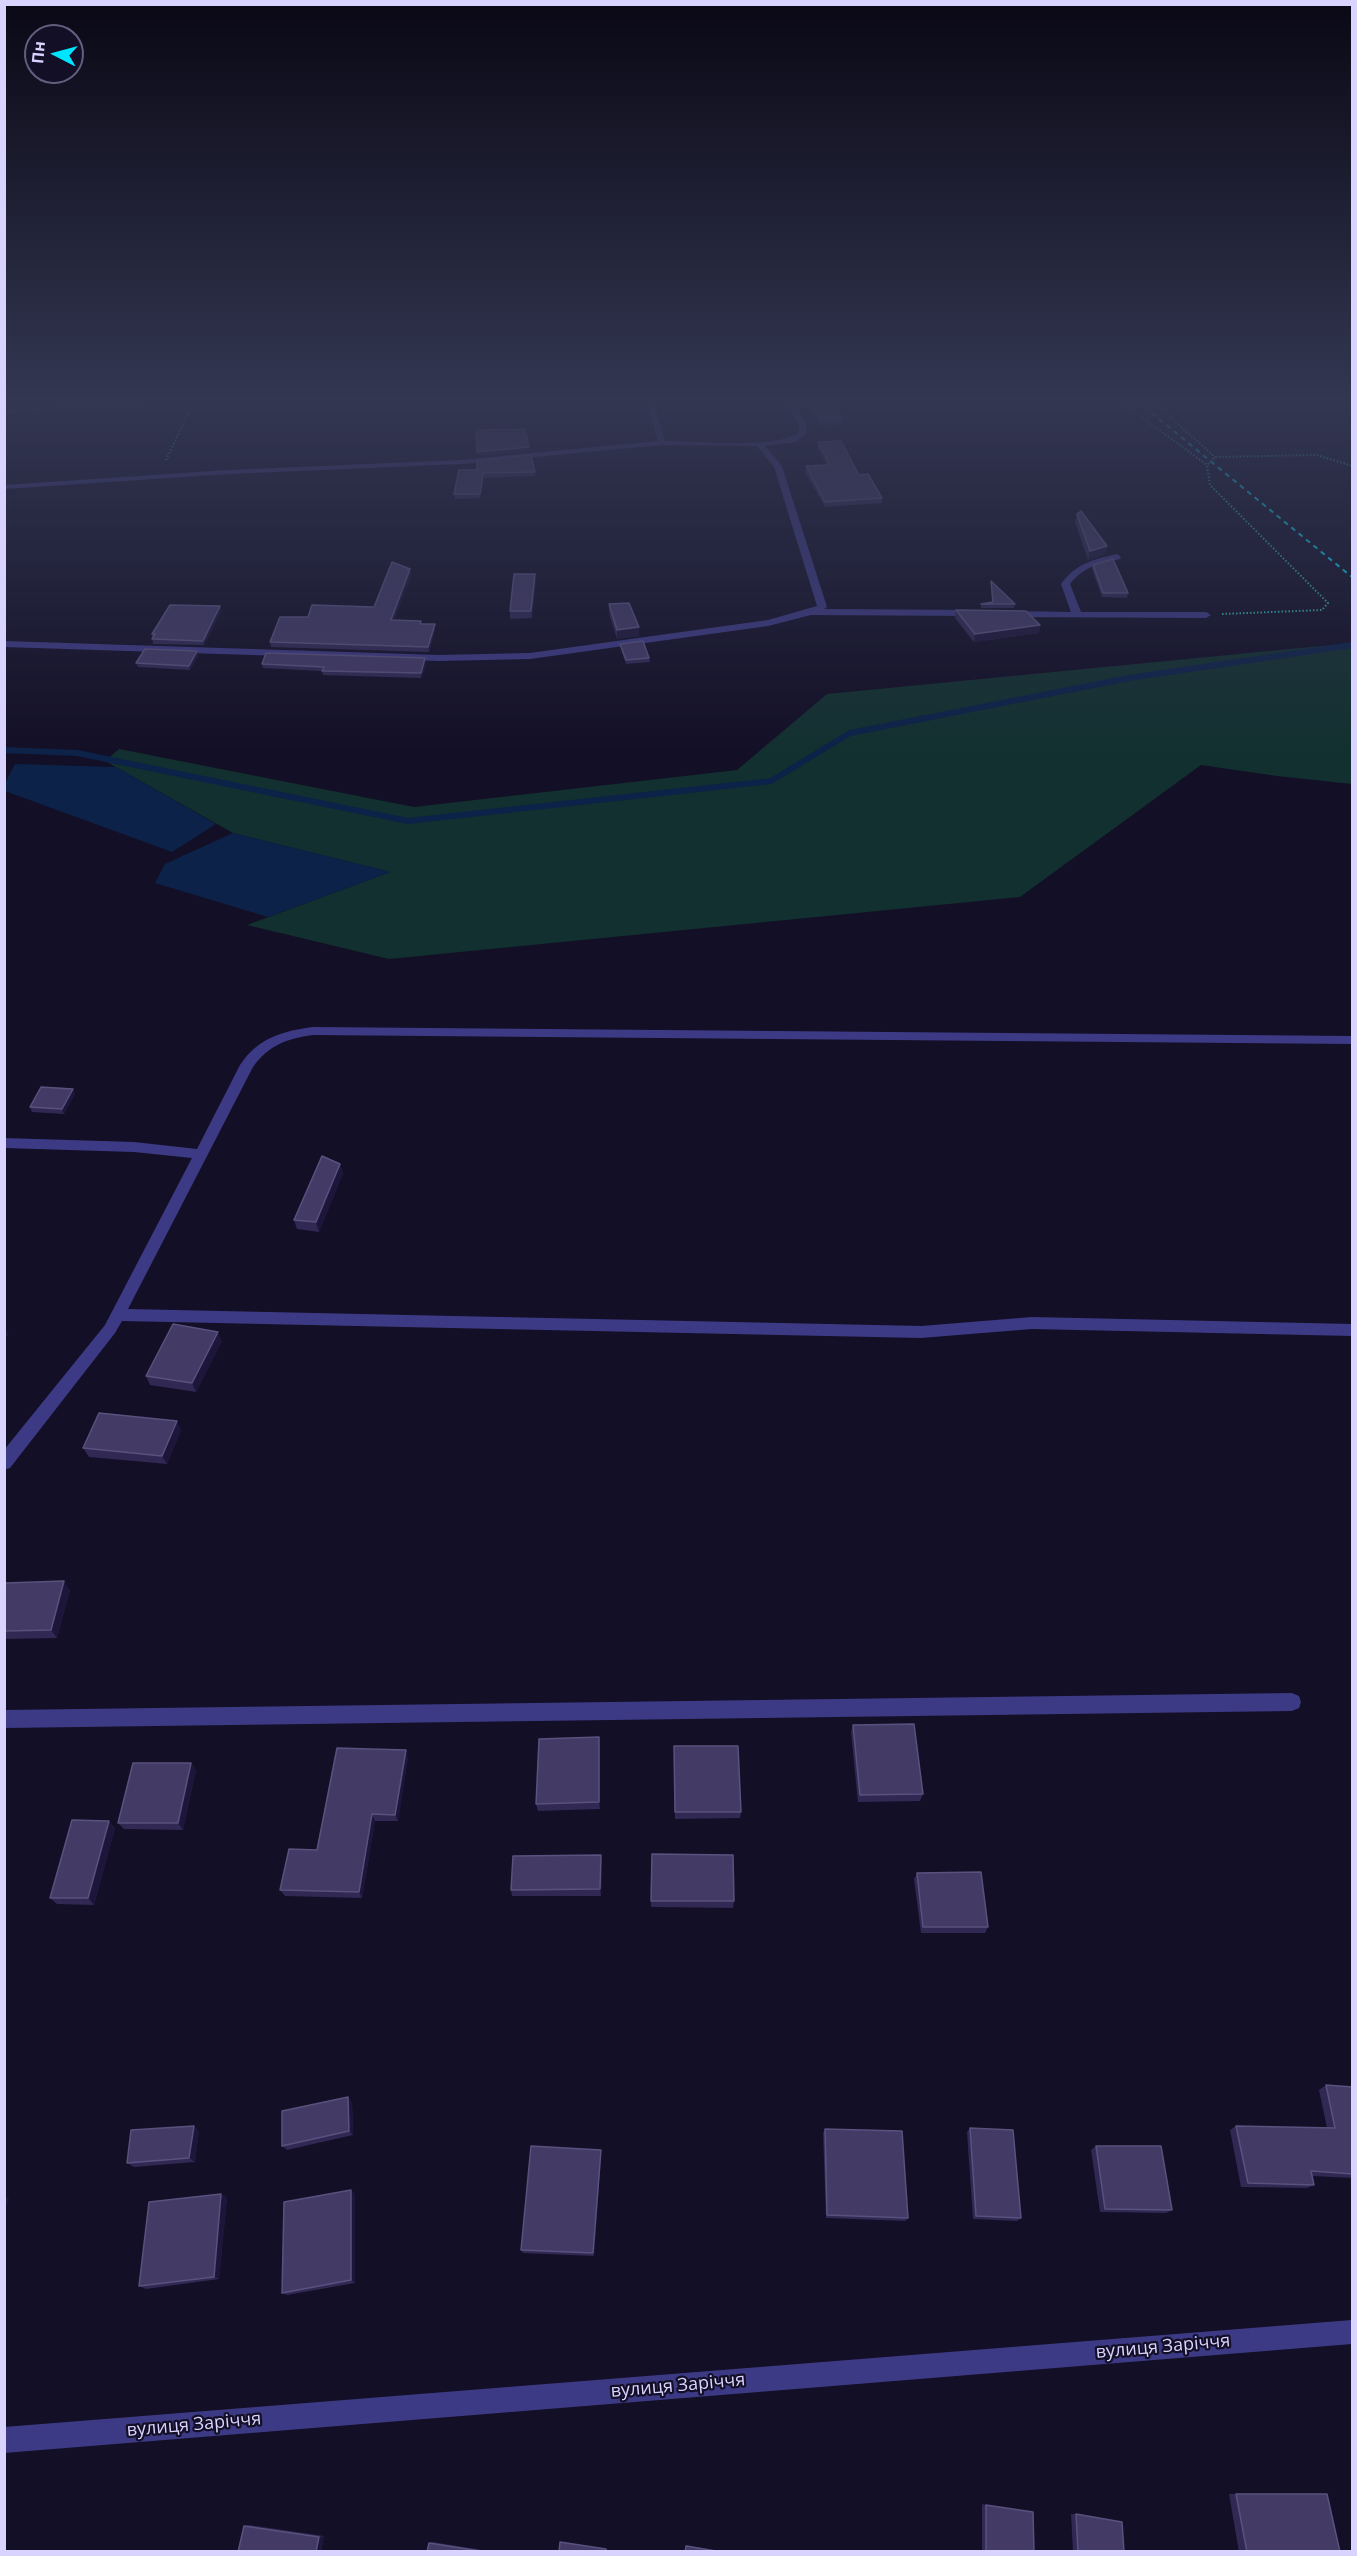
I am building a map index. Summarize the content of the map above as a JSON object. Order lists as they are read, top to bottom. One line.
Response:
{"streets":{"street":["вулиця Заріччя"]},"north":"left"}
